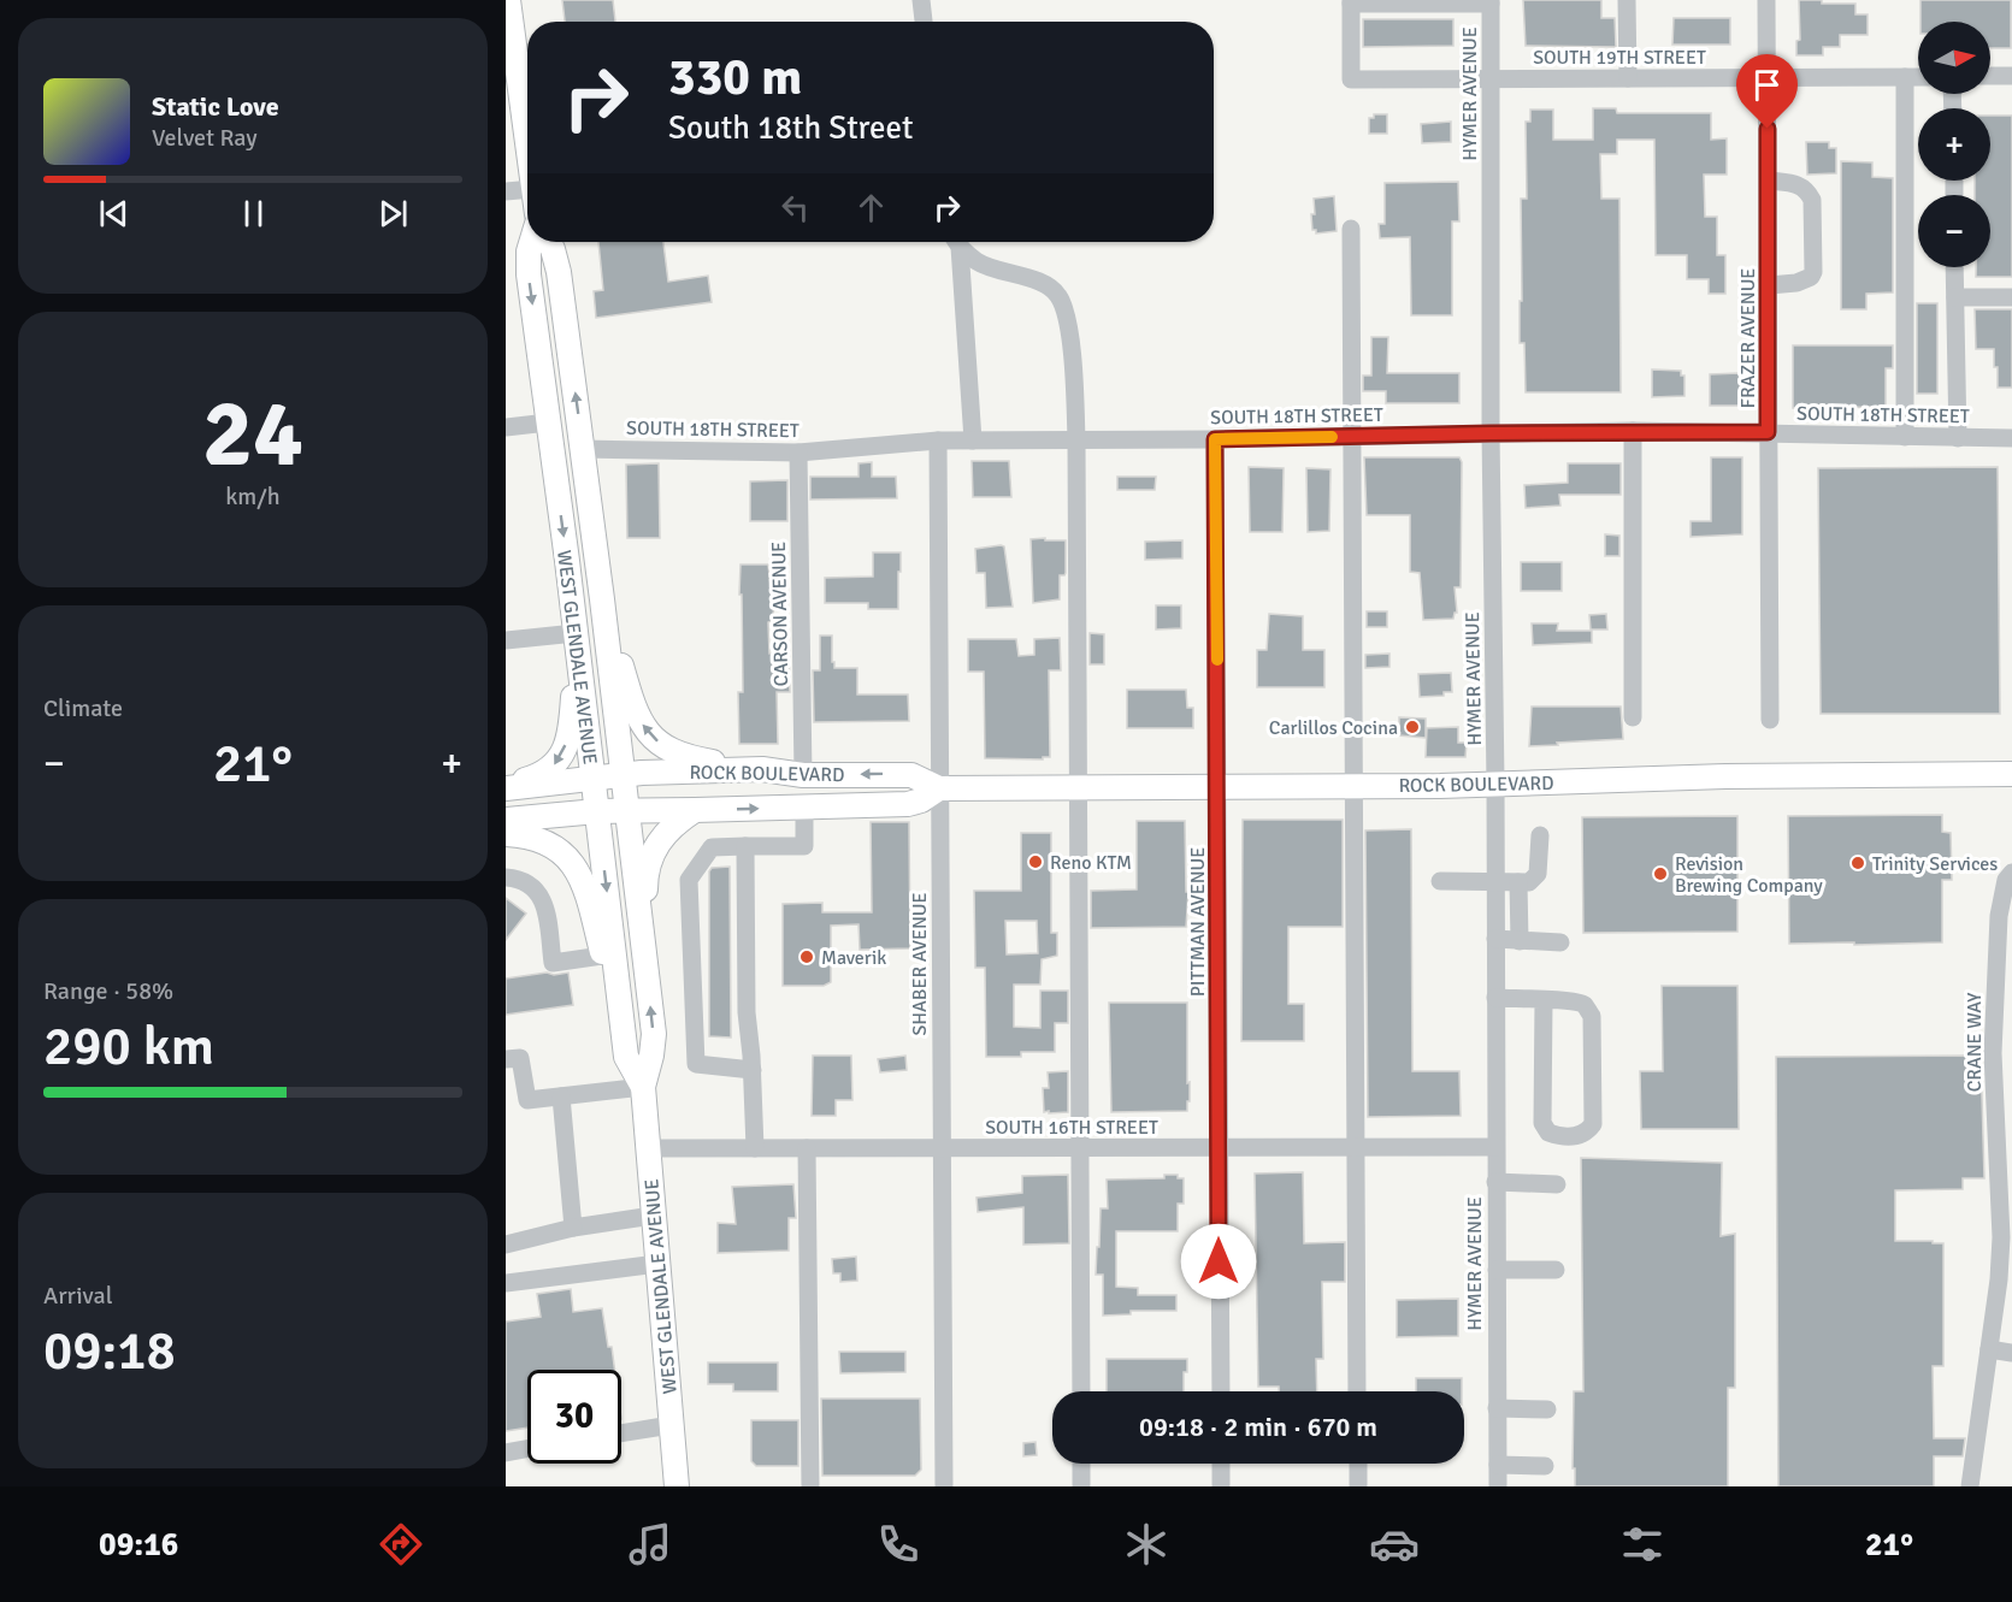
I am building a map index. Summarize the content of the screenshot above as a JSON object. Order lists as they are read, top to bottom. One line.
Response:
{"streets":{"main road":["WEST GLENDALE AVENUE","ROCK BOULEVARD"],"street":["SOUTH 19TH STREET","HYMER AVENUE","FRAZER AVENUE","SOUTH 18TH STREET","CARSON AVENUE","PITTMAN AVENUE","SHABER AVENUE","CRANE WAY","SOUTH 16TH STREET"]},"crossings":[["SOUTH 19TH STREET","HYMER AVENUE"],["SOUTH 19TH STREET","FRAZER AVENUE"],["HYMER AVENUE","SOUTH 18TH STREET"],["HYMER AVENUE","ROCK BOULEVARD"],["HYMER AVENUE","SOUTH 16TH STREET"],["FRAZER AVENUE","SOUTH 18TH STREET"],["SOUTH 18TH STREET","CARSON AVENUE"],["SOUTH 18TH STREET","WEST GLENDALE AVENUE"],["SOUTH 18TH STREET","PITTMAN AVENUE"],["SOUTH 18TH STREET","SHABER AVENUE"],["CARSON AVENUE","ROCK BOULEVARD"],["WEST GLENDALE AVENUE","ROCK BOULEVARD"],["WEST GLENDALE AVENUE","SOUTH 16TH STREET"],["ROCK BOULEVARD","PITTMAN AVENUE"],["ROCK BOULEVARD","SHABER AVENUE"],["PITTMAN AVENUE","SOUTH 16TH STREET"],["SHABER AVENUE","SOUTH 16TH STREET"]],"places":["Carlillos Cocina","Reno KTM","Trinity Services","Revision Brewing Company","Maverik"],"north":"right","page":{"map_buttons":["+","−"],"turn":["330 m","South 18th Street"],"song":["Static Love","Velvet Ray"],"tile":[["24","km/h"],"Climate",["Range · 58%","290 km"],["Arrival","09:18"]],"heat":["−","21°","+"],"limit":"30","trip":"09:18 · 2 min · 670 m","tabs":["09:16","21°"]}}
